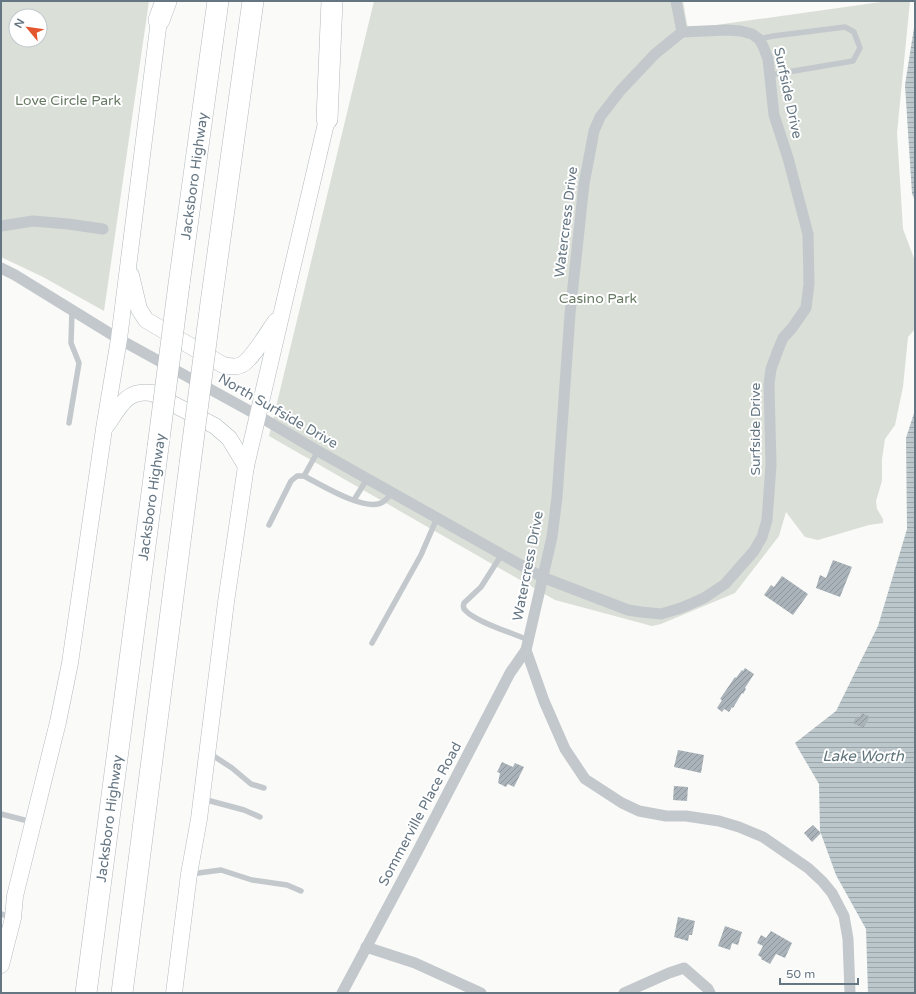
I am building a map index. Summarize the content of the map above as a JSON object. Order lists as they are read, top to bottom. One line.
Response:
{"streets":{"highway":["Jacksboro Highway"],"street":["Surfside Drive","Watercress Drive","North Surfside Drive","Sommerville Place Road"]},"crossings":[["Surfside Drive","Watercress Drive"],["Surfside Drive","North Surfside Drive"],["Watercress Drive","North Surfside Drive"],["Watercress Drive","Sommerville Place Road"]],"water":["Lake Worth"],"parks":["Love Circle Park","Casino Park"],"scale_bar":"50 m","north":"top left"}
